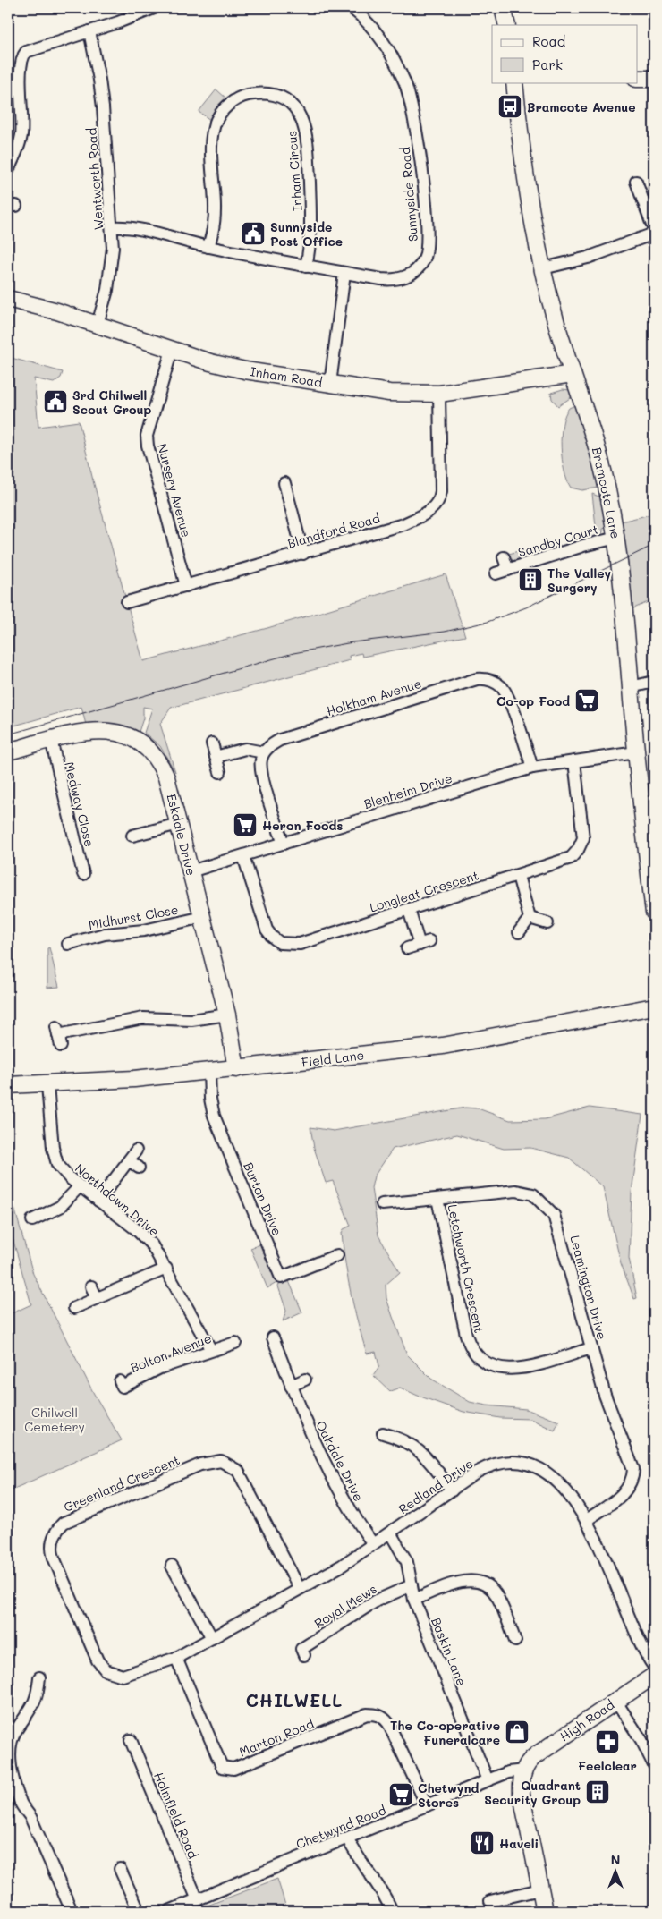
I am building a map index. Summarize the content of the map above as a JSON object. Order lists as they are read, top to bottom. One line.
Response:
{"streets":{"street":["Inham Circus","Wentworth Road","Sunnyside Road","Inham Road","Nursery Avenue","Bramcote Lane","Blandford Road","Sandby Court","Holkham Avenue","Blenheim Drive","Medway Close","Eskdale Drive","Longleat Crescent","Midhurst Close","Field Lane","Burton Drive","Northdown Drive","Letchworth Crescent","Leamington Drive","Bolton Avenue","Oakdale Drive","Greenland Crescent","Redland Drive","Royal Mews","Baskin Lane","High Road","Marton Road","Holmfield Road","Chetwynd Road"]},"crossings":[["Inham Circus","Sunnyside Road"],["Wentworth Road","Sunnyside Road"],["Wentworth Road","Inham Road"],["Inham Road","Nursery Avenue"],["Inham Road","Bramcote Lane"],["Inham Road","Blandford Road"],["Nursery Avenue","Blandford Road"],["Bramcote Lane","Sandby Court"],["Bramcote Lane","Blenheim Drive"],["Holkham Avenue","Blenheim Drive"],["Blenheim Drive","Eskdale Drive"],["Blenheim Drive","Longleat Crescent"],["Medway Close","Eskdale Drive"],["Eskdale Drive","Midhurst Close"],["Eskdale Drive","Field Lane"],["Field Lane","Burton Drive"],["Field Lane","Northdown Drive"],["Northdown Drive","Bolton Avenue"],["Letchworth Crescent","Leamington Drive"],["Leamington Drive","Redland Drive"],["Oakdale Drive","Redland Drive"],["Greenland Crescent","Redland Drive"],["Greenland Crescent","Marton Road"],["Redland Drive","Baskin Lane"],["Redland Drive","Marton Road"],["Royal Mews","Baskin Lane"],["Baskin Lane","Chetwynd Road"],["High Road","Chetwynd Road"],["Marton Road","Chetwynd Road"],["Holmfield Road","Chetwynd Road"]],"districts":["CHILWELL"],"parks":["Chilwell Cemetery"],"places":{"bus stop":["Bramcote Avenue"],"public building":["Sunnyside Post Office","3rd Chilwell Scout Group"],"building":["The Valley Surgery","Quadrant Security Group"],"supermarket":["Co-op Food","Heron Foods","Chetwynd Stores"],"shop":["The Co-operative Funeralcare"],"pharmacy":["Feelclear"],"restaurant":["Haveli"]},"legend":["Road","Park"],"north":"top"}
